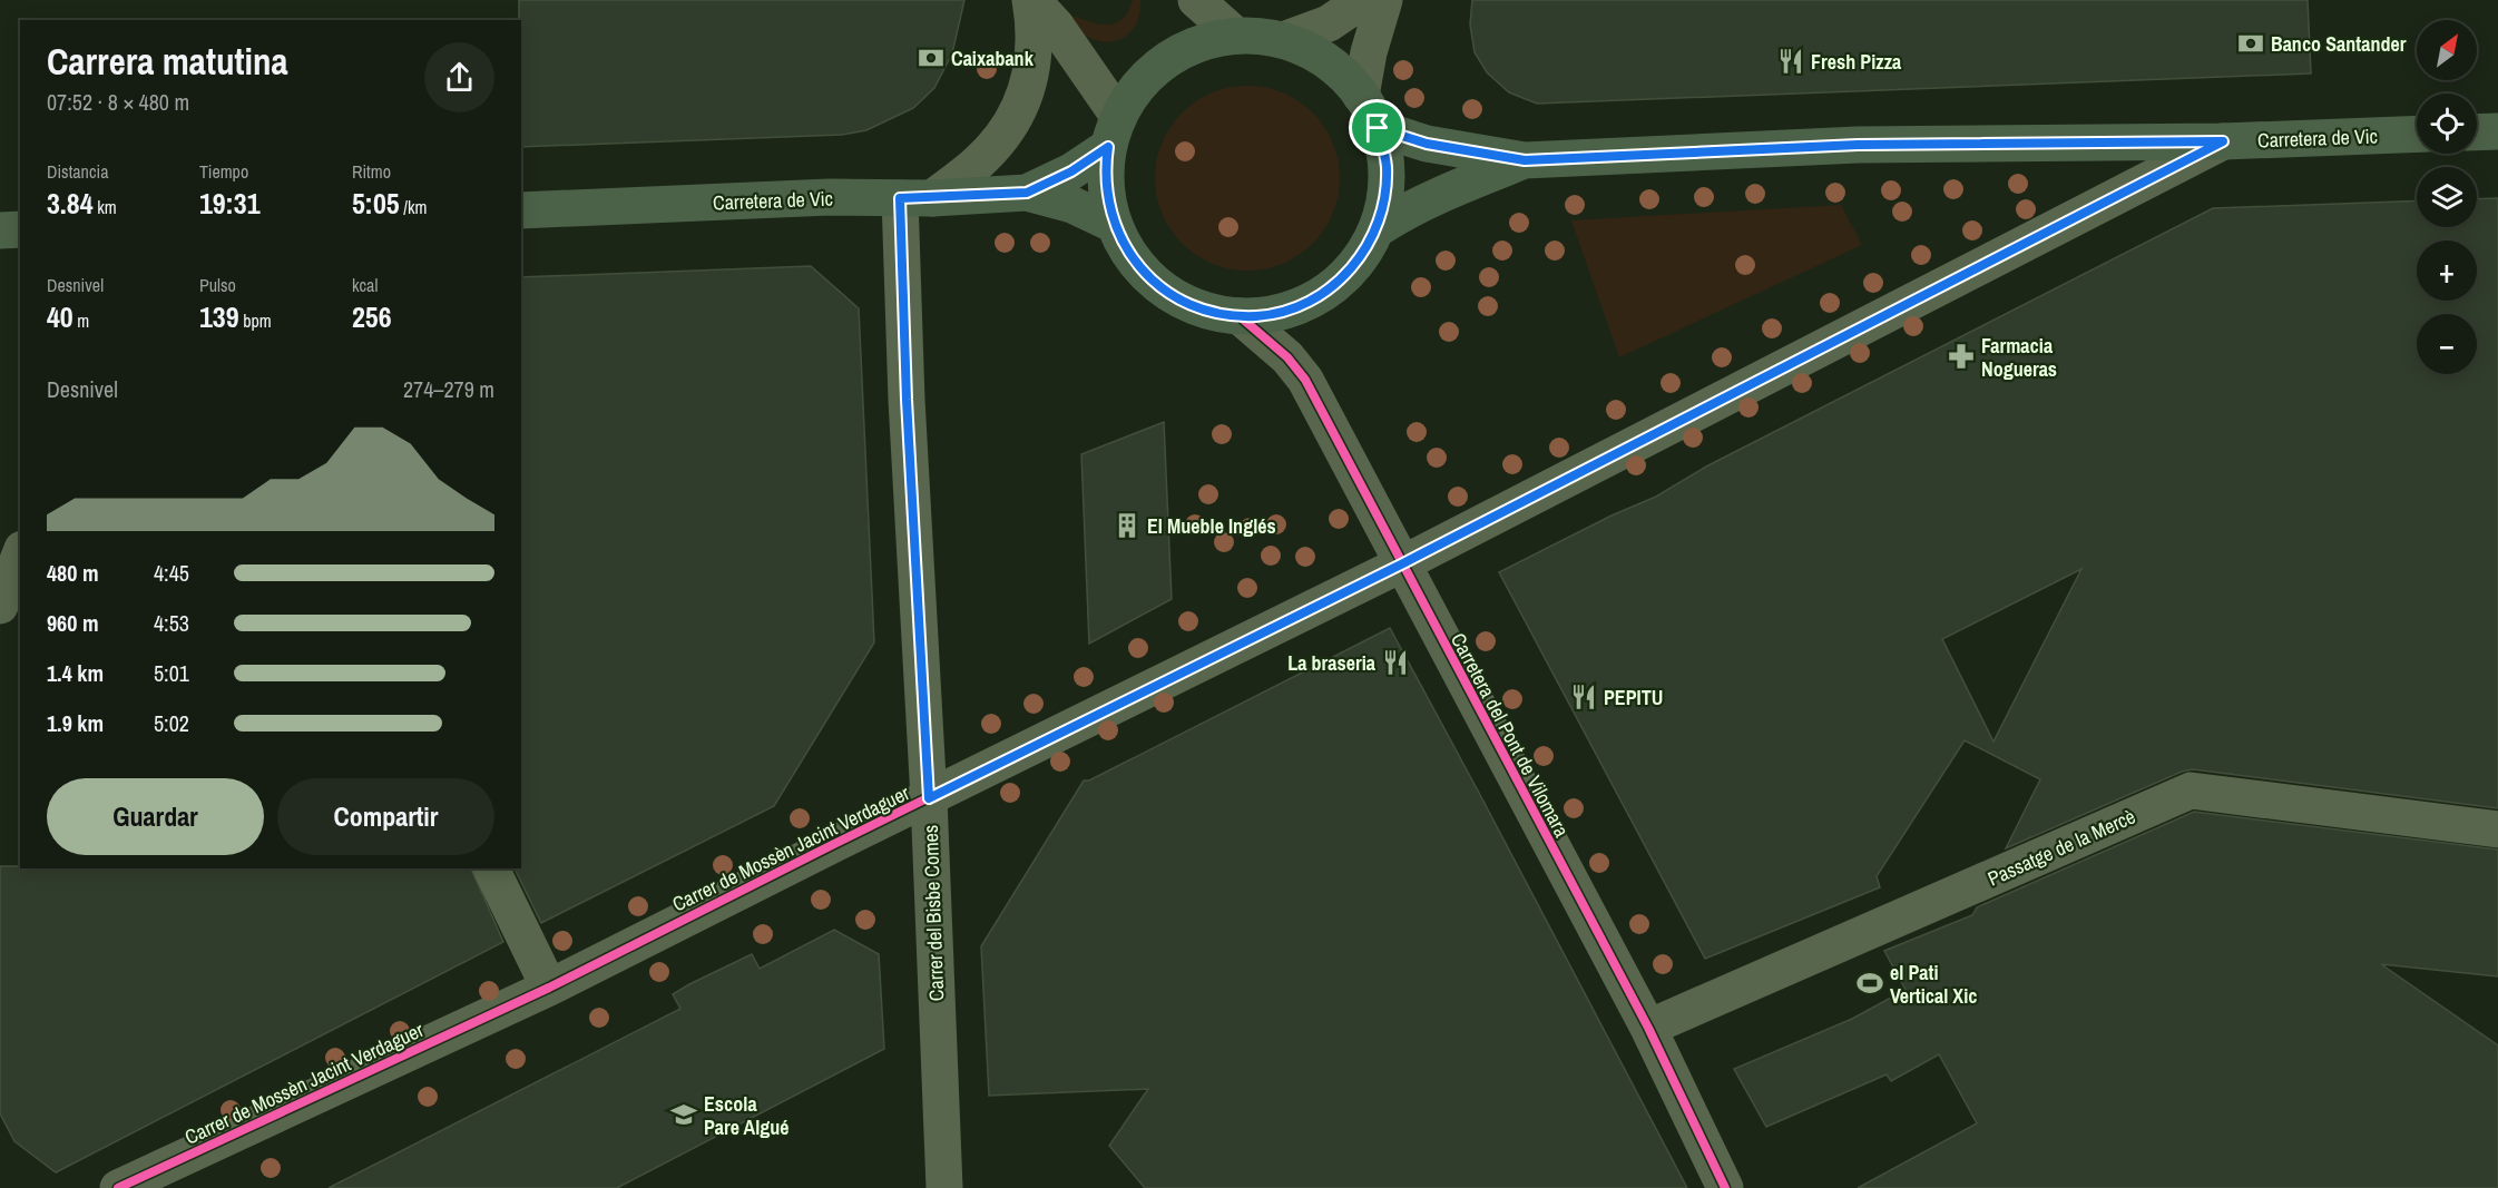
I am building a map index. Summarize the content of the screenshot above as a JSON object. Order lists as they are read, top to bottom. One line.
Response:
{"streets":{"main road":["Carretera de Vic"],"street":["Carretera del Pont de Vilomara","Passatge de la Mercè","Carrer de Mossèn Jacint Verdaguer","Carrer del Bisbe Comes"]},"crossings":[["Carretera de Vic","Carrer de Mossèn Jacint Verdaguer"],["Carretera de Vic","Carrer del Bisbe Comes"],["Carretera del Pont de Vilomara","Passatge de la Mercè"],["Carretera del Pont de Vilomara","Carrer de Mossèn Jacint Verdaguer"],["Carrer de Mossèn Jacint Verdaguer","Carrer del Bisbe Comes"]],"places":{"bank":["Banco Santander","Caixabank"],"restaurant":["Fresh Pizza","La braseria","PEPITU"],"pharmacy":["Farmacia Nogueras"],"building":["El Mueble Inglés"],"sports":["el Pati Vertical Xic"],"school or university":["Escola Pare Algué"]},"north":"top right","page":{"map_buttons":["+","−"],"heading":["Carrera matutina","07:52 · 8 × 480 m"],"stats":[["Distancia","3.84 km"],["Tiempo","19:31"],["Ritmo","5:05 /km"],["Desnivel","40 m"],["Pulso","139 bpm"],["kcal","256"]],"chart":["Desnivel","274–279 m"],"list":[{"name":"480 m","note":"4:45"},{"name":"960 m","note":"4:53"},{"name":"1.4 km","note":"5:01"},{"name":"1.9 km","note":"5:02"}],"buttons":["Guardar","Compartir"]}}
